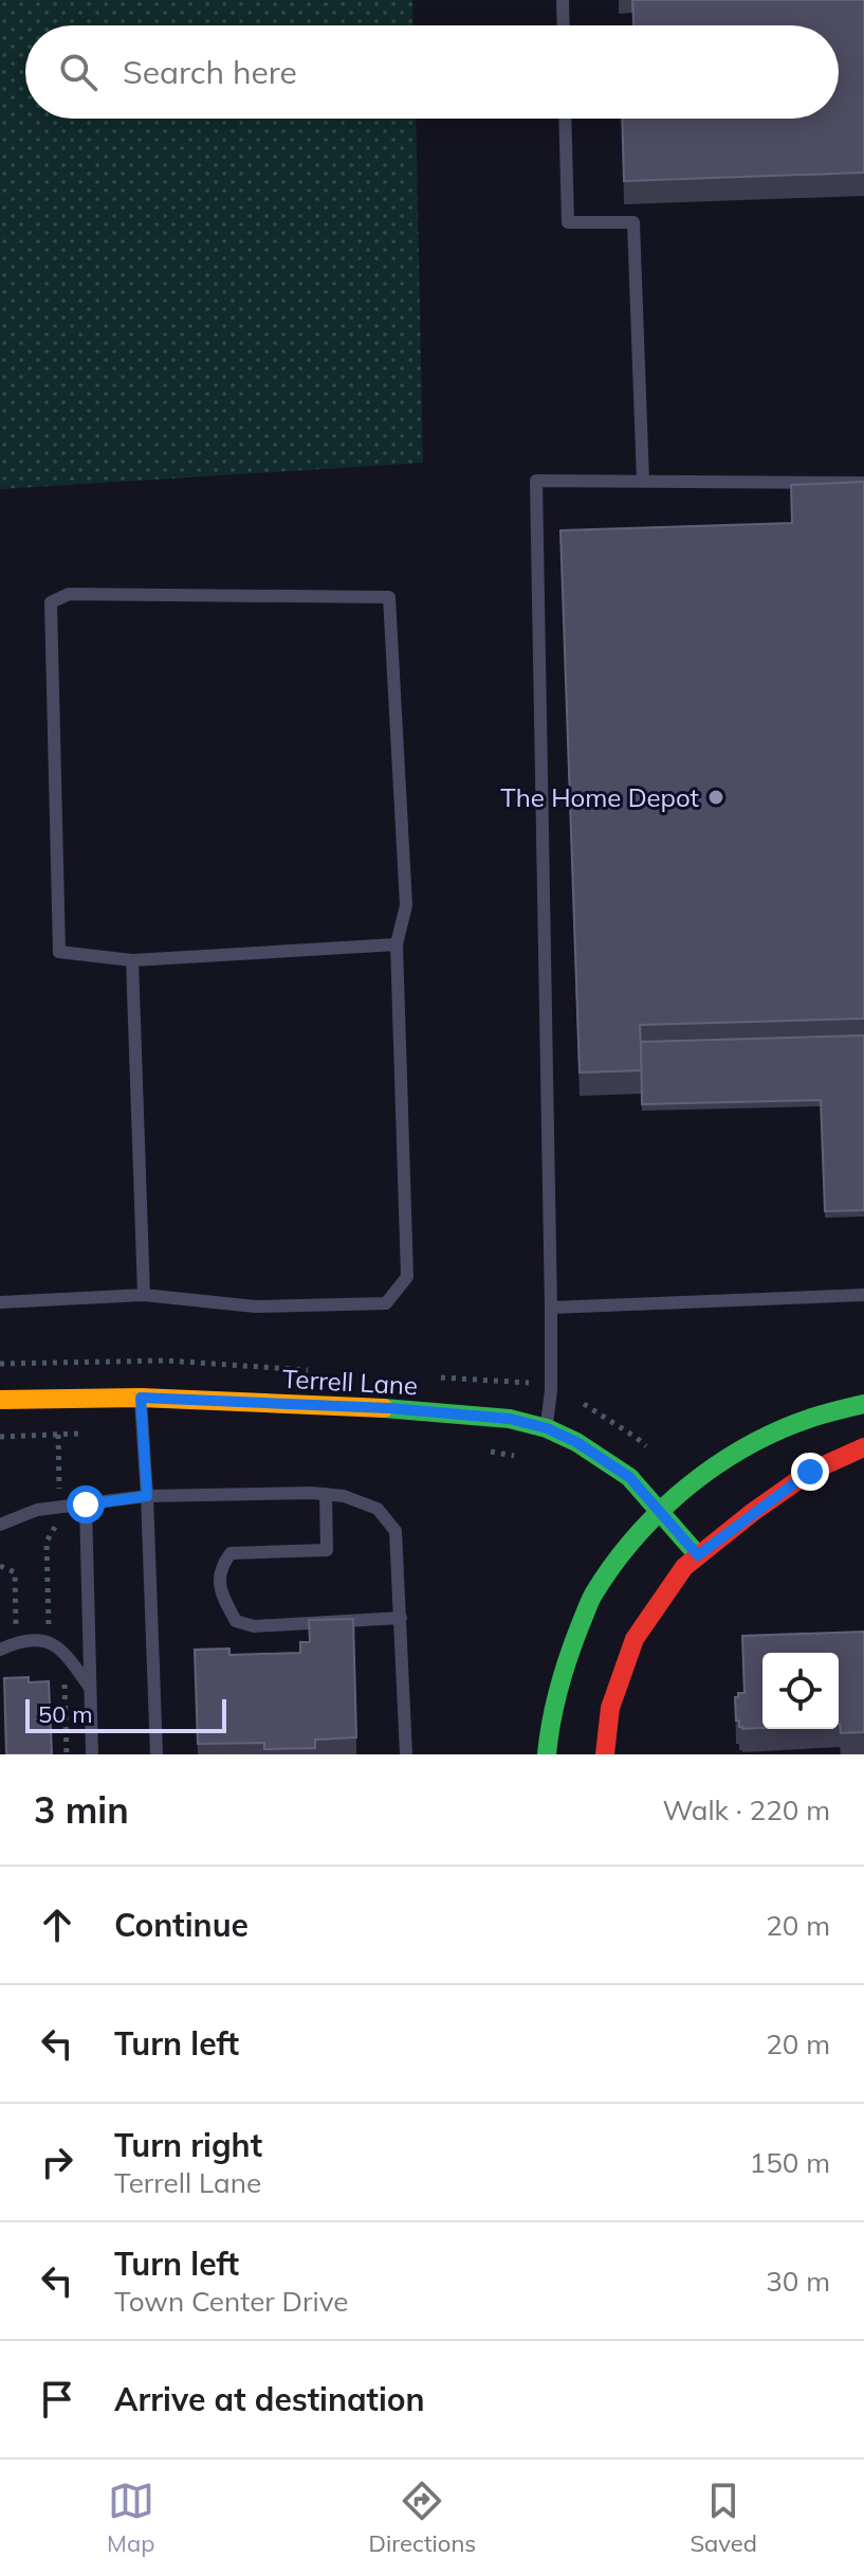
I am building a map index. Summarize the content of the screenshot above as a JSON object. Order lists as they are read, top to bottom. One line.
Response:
{"streets":{"street":["Terrell Lane"]},"places":["The Home Depot"],"scale_bar":"50 m","page":{"search":"Search here","scale":"50 m","heading":["3 min","Walk · 220 m"],"list":[["Continue","20 m"],["Turn left","20 m"],["Turn right","Terrell Lane","150 m"],["Turn left","Town Center Drive","30 m"],"Arrive at destination"],"nav":["Map","Directions","Saved"]}}
